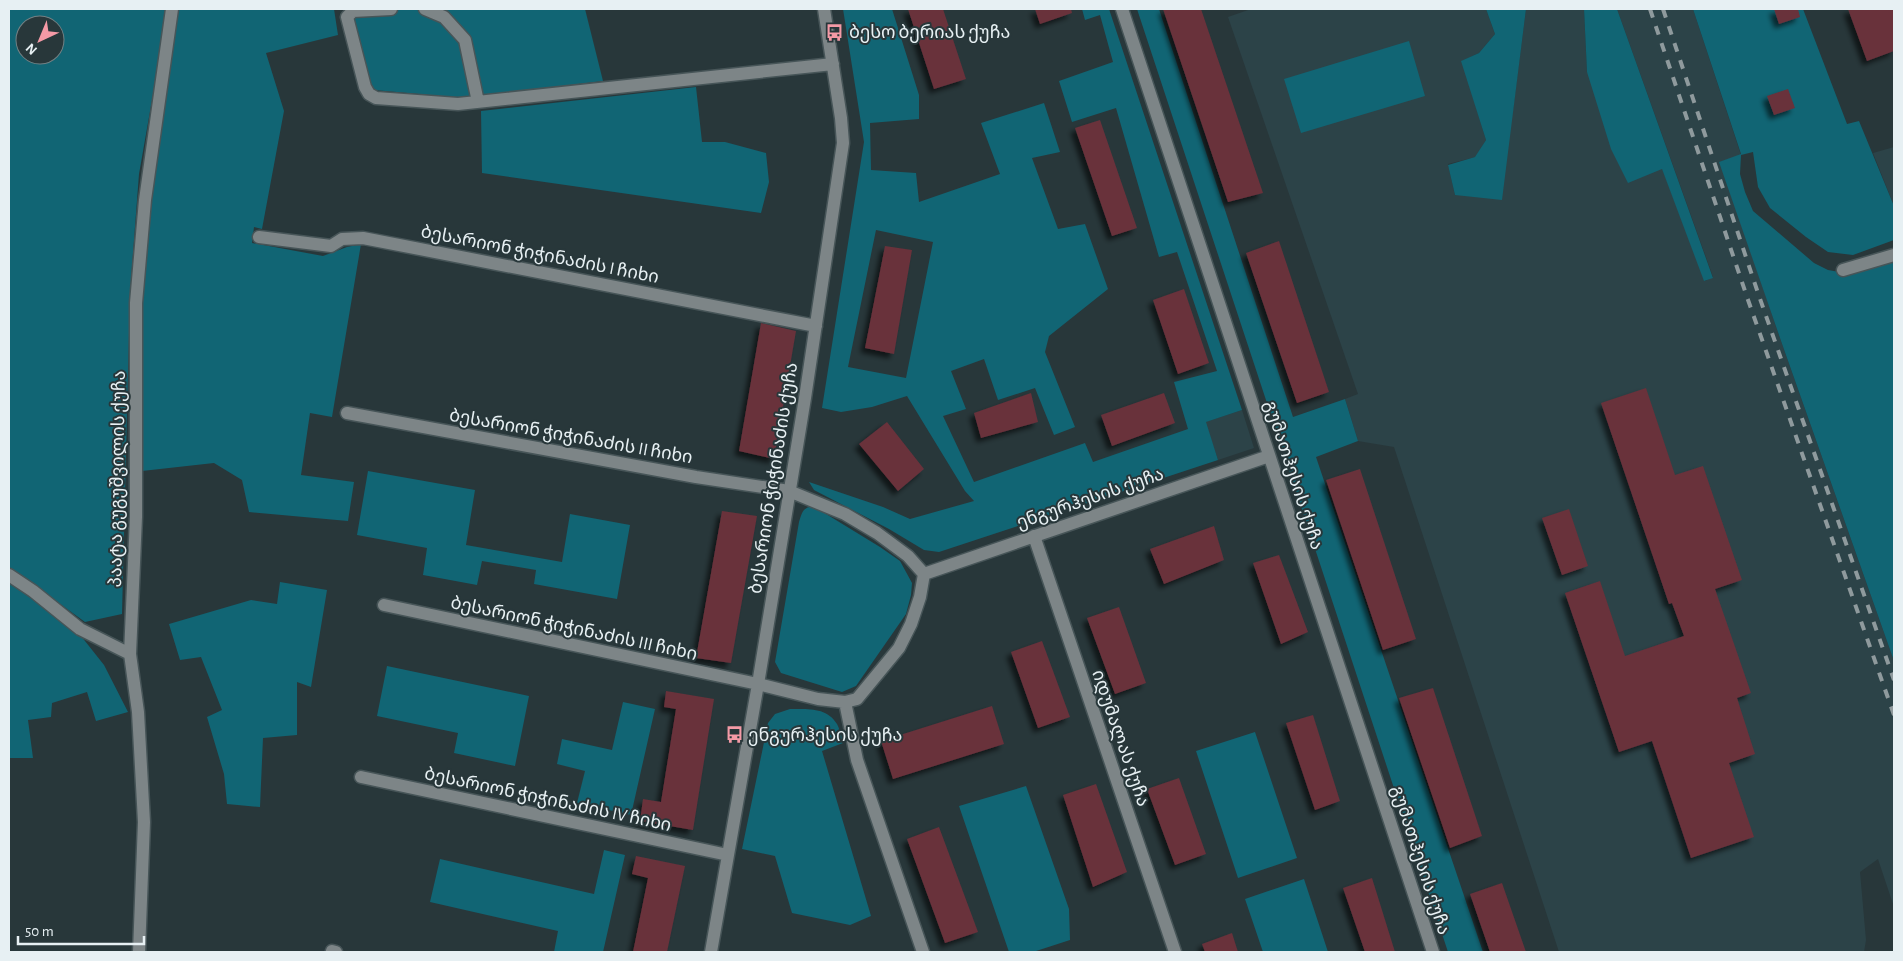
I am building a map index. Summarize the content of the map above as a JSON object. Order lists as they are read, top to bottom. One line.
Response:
{"streets":{"street":["ბესარიონ ჭიჭინაძის I ჩიხი","ბესარიონ ჭიჭინაძის II ჩიხი","გუმათჰესის ქუჩა","ბესარიონ ჭიჭინაძის ქუჩა","პაატა გუგუშვილის ქუჩა","ენგურჰესის ქუჩა","ბესარიონ ჭიჭინაძის III ჩიხი","იდუმალას ქუჩა","ბესარიონ ჭიჭინაძის IV ჩიხი"]},"crossings":[["ბესარიონ ჭიჭინაძის I ჩიხი","ბესარიონ ჭიჭინაძის ქუჩა"],["ბესარიონ ჭიჭინაძის II ჩიხი","ბესარიონ ჭიჭინაძის ქუჩა"],["გუმათჰესის ქუჩა","ენგურჰესის ქუჩა"],["ბესარიონ ჭიჭინაძის ქუჩა","ბესარიონ ჭიჭინაძის III ჩიხი"],["ბესარიონ ჭიჭინაძის ქუჩა","ბესარიონ ჭიჭინაძის IV ჩიხი"],["ენგურჰესის ქუჩა","იდუმალას ქუჩა"]],"places":{"bus stop":["ბესო ბერიას ქუჩა","ენგურჰესის ქუჩა"]},"scale_bar":"50 m","north":"bottom left"}
